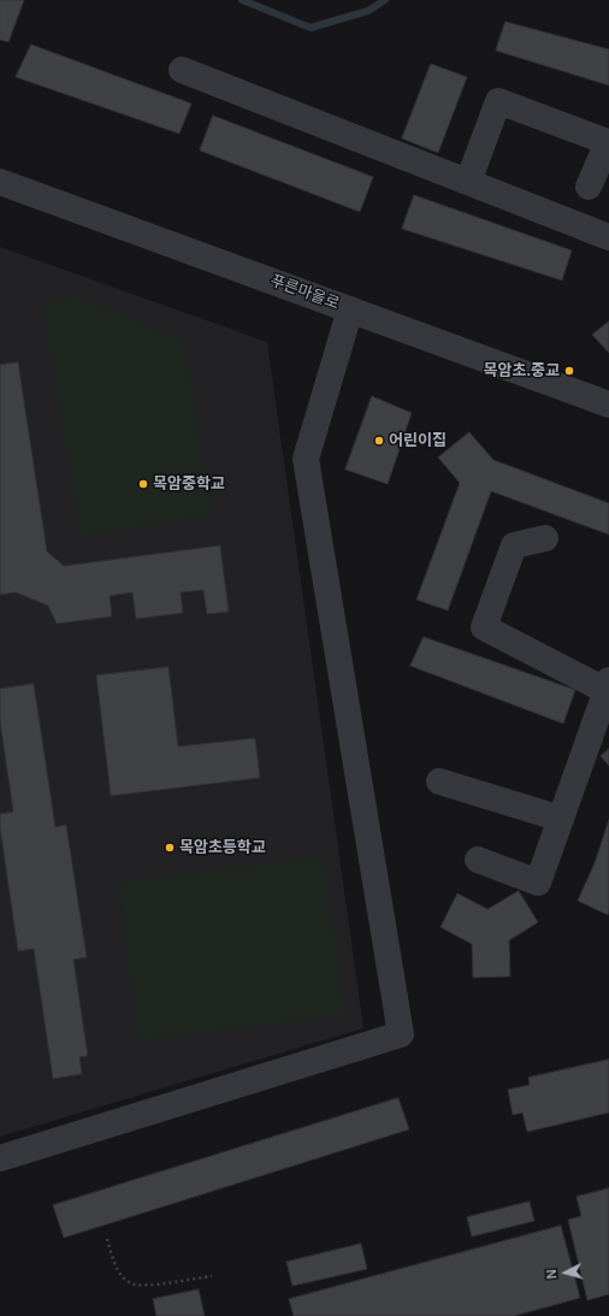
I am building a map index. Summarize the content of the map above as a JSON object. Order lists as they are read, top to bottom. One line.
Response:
{"streets":{"street":["푸른마을로"]},"places":["목암초.중교","어린이집","목암중학교","목암초등학교"],"north":"left"}
